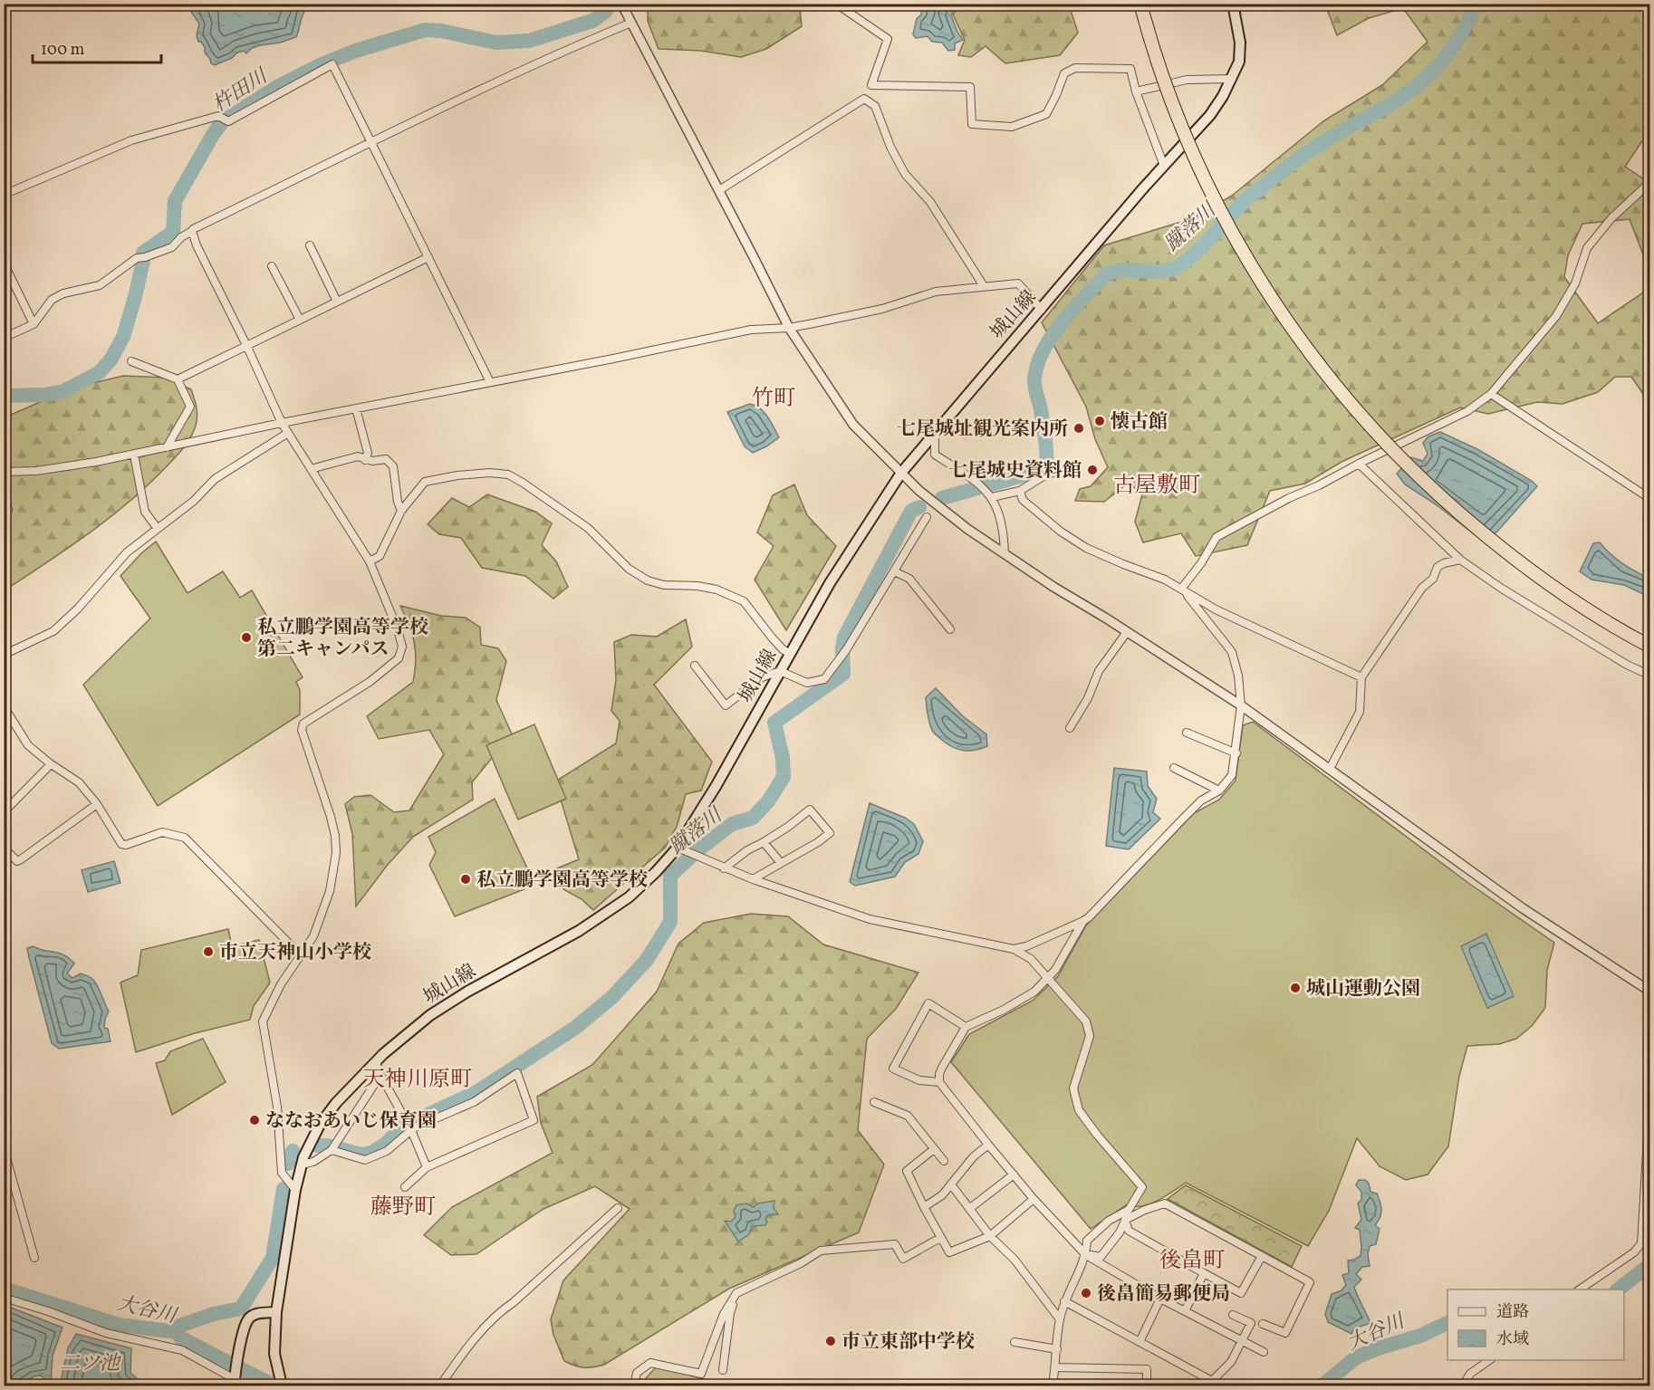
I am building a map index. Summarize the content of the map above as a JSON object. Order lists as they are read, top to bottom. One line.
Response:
{"streets":{"main road":["城山線"]},"districts":["竹町","古屋敷町","天神川原町","藤野町","後畠町"],"water":["杵田川","蹴落川","大谷川","二ツ池"],"places":["懐古館","七尾城址観光案内所","七尾城史資料館","私立鵬学園高等学校 第二キャンパス","私立鵬学園高等学校","市立天神山小学校","城山運動公園","ななおあいじ保育園","後畠簡易郵便局","市立東部中学校"],"legend":["道路","水域"],"scale_bar":"100 m"}
